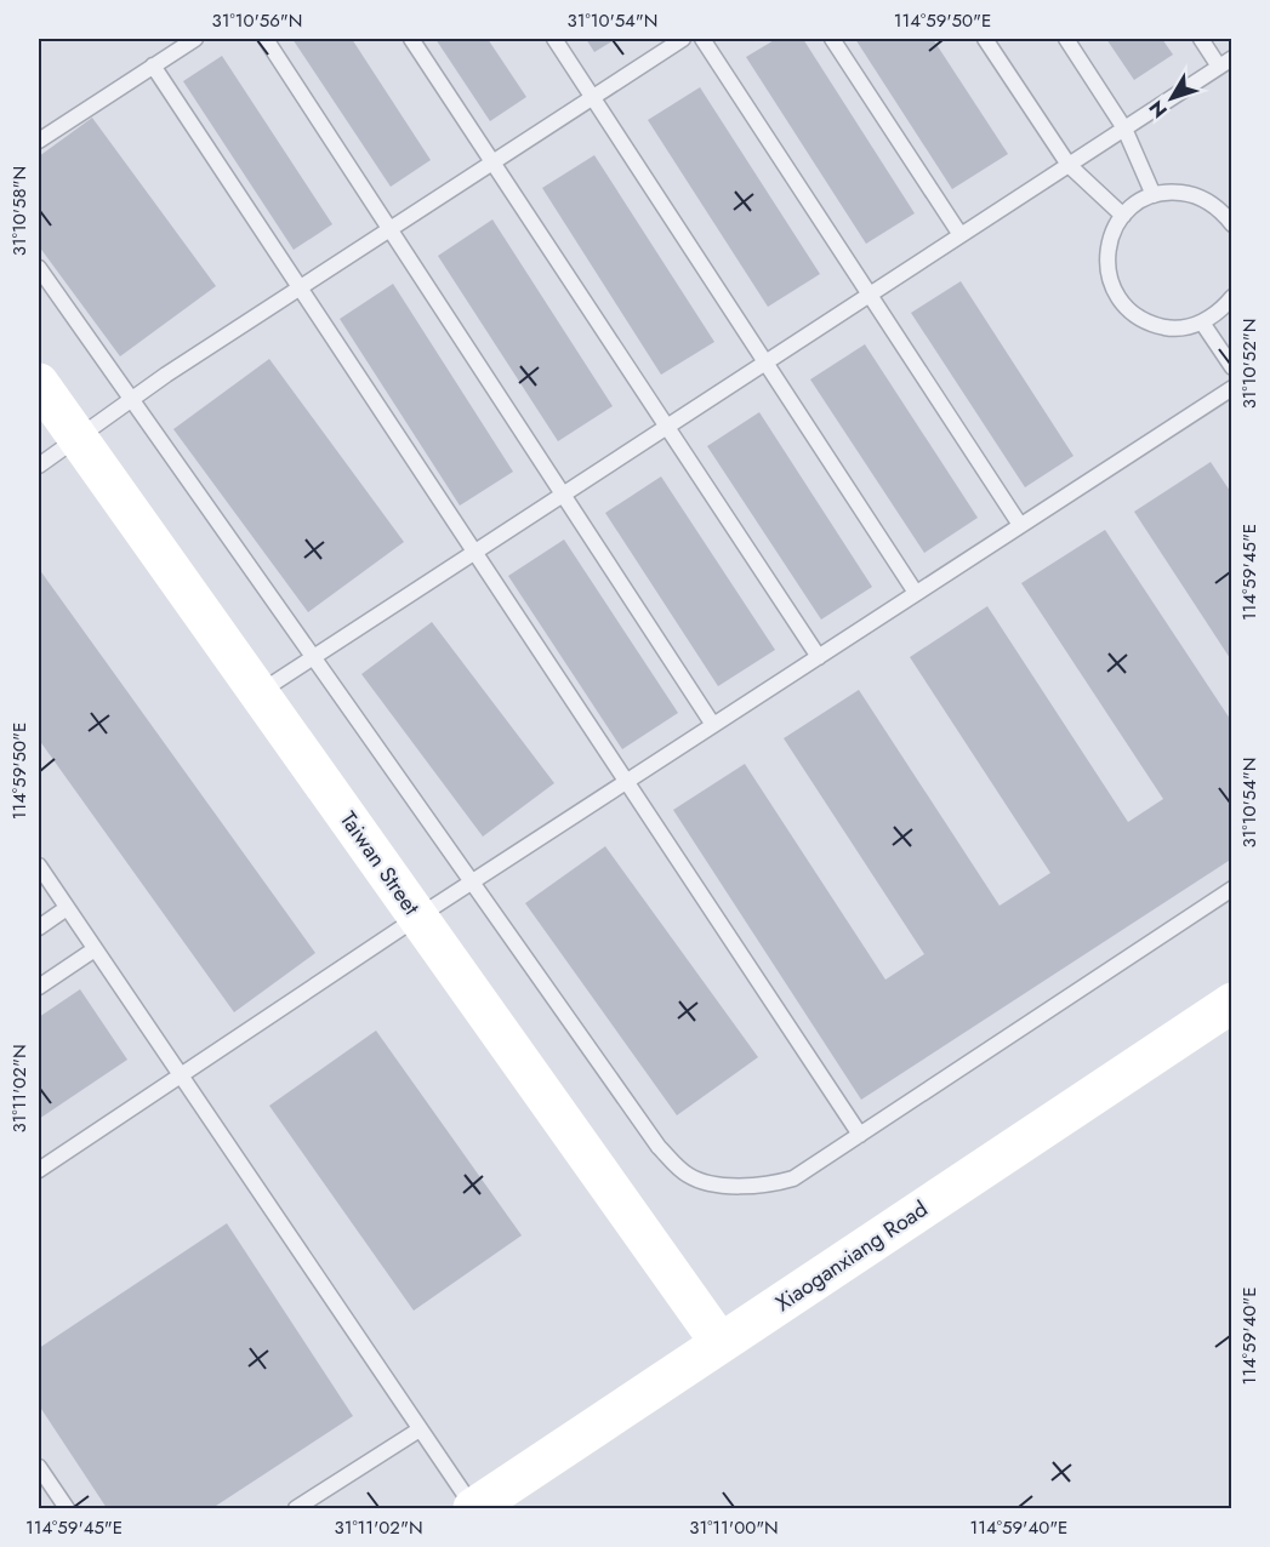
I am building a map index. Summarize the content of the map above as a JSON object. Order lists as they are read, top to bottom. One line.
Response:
{"streets":{"main road":["Taiwan Street","Xiaoganxiang Road"]},"crossings":[["Taiwan Street","Xiaoganxiang Road"]],"north":"bottom left","coordinates":["31°10'56\"N","31°10'54\"N","114°59'50\"E","31°10'58\"N","31°10'52\"N","114°59'45\"E","31°11'02\"N","114°59'40\"E","31°11'00\"N"]}
